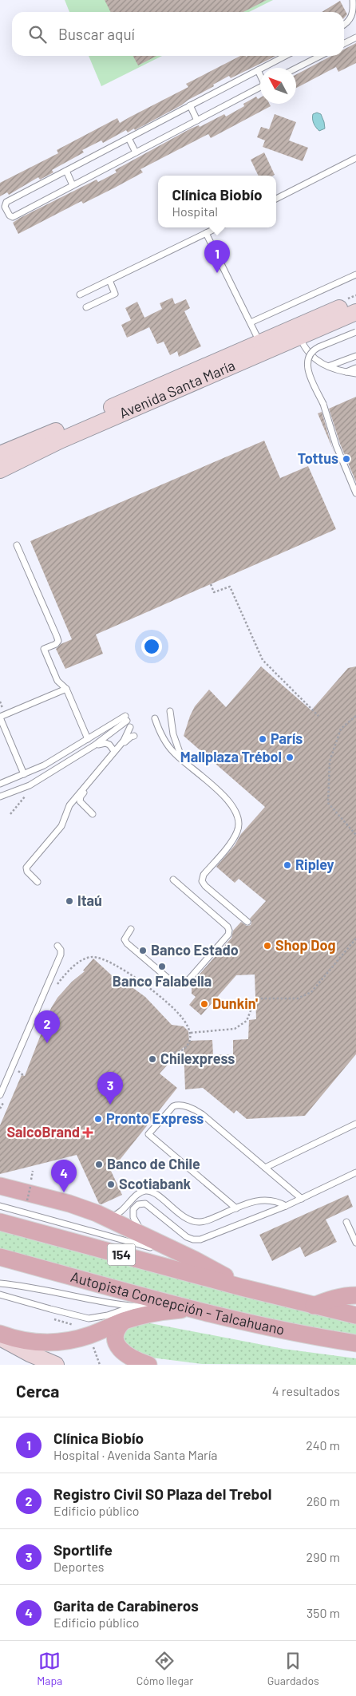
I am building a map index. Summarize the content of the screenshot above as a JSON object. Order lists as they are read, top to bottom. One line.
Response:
{"streets":{"main road":["Avenida Santa María","154","Autopista Concepción - Talcahuano"]},"places":{"other":["Tottus","París","Mallplaza Trébol","Ripley","Itaú","Shop Dog","Banco Estado","Banco Falabella","Dunkin'","Chilexpress","Pronto Express","Banco de Chile","Scotiabank"],"health":["SalcoBrand"]},"north":"top left","page":{"search":"Buscar aquí","popup":["Clínica Biobío","Hospital"],"pins":["1","2","3","4"],"heading":["Cerca","4 resultados"],"list":[{"mark":"1","name":"Clínica Biobío","note":"Hospital · Avenida Santa María","value":"240 m"},{"mark":"2","name":"Registro Civil SO Plaza del Trebol","note":"Edificio público","value":"260 m"},{"mark":"3","name":"Sportlife","note":"Deportes","value":"290 m"},{"mark":"4","name":"Garita de Carabineros","note":"Edificio público","value":"350 m"}],"nav":["Mapa","Cómo llegar","Guardados"]}}
